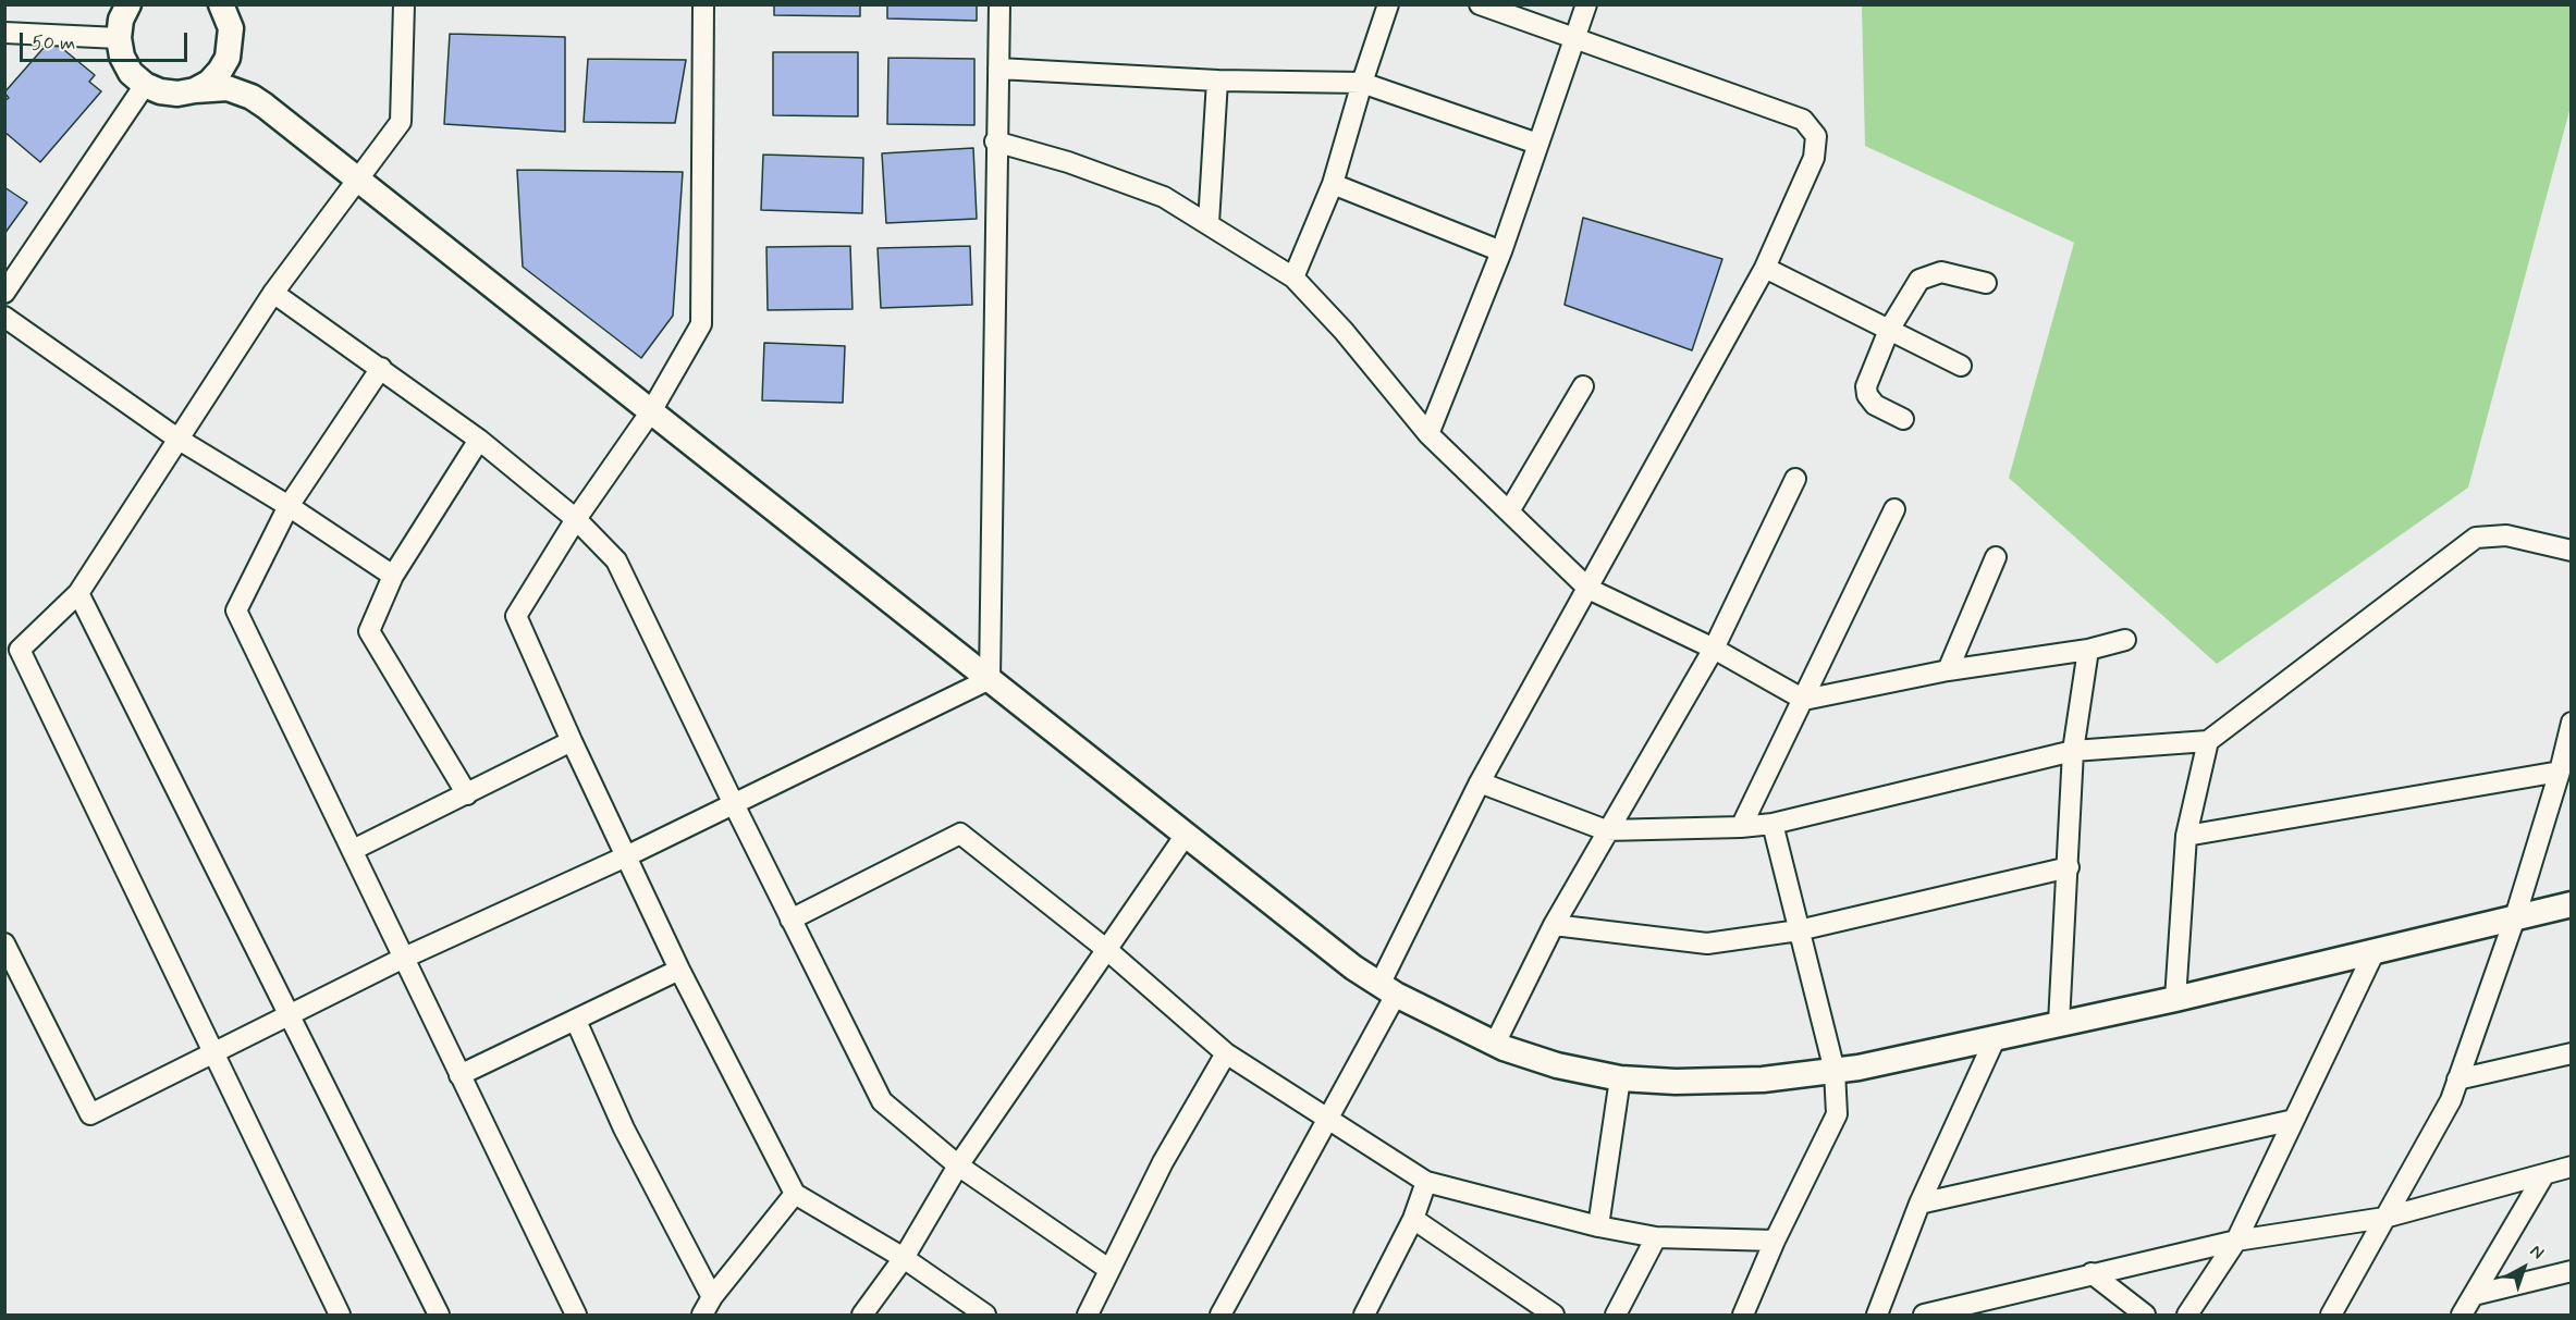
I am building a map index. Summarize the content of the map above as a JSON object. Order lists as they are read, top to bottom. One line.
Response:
{"scale_bar":"50 m","north":"top right"}
